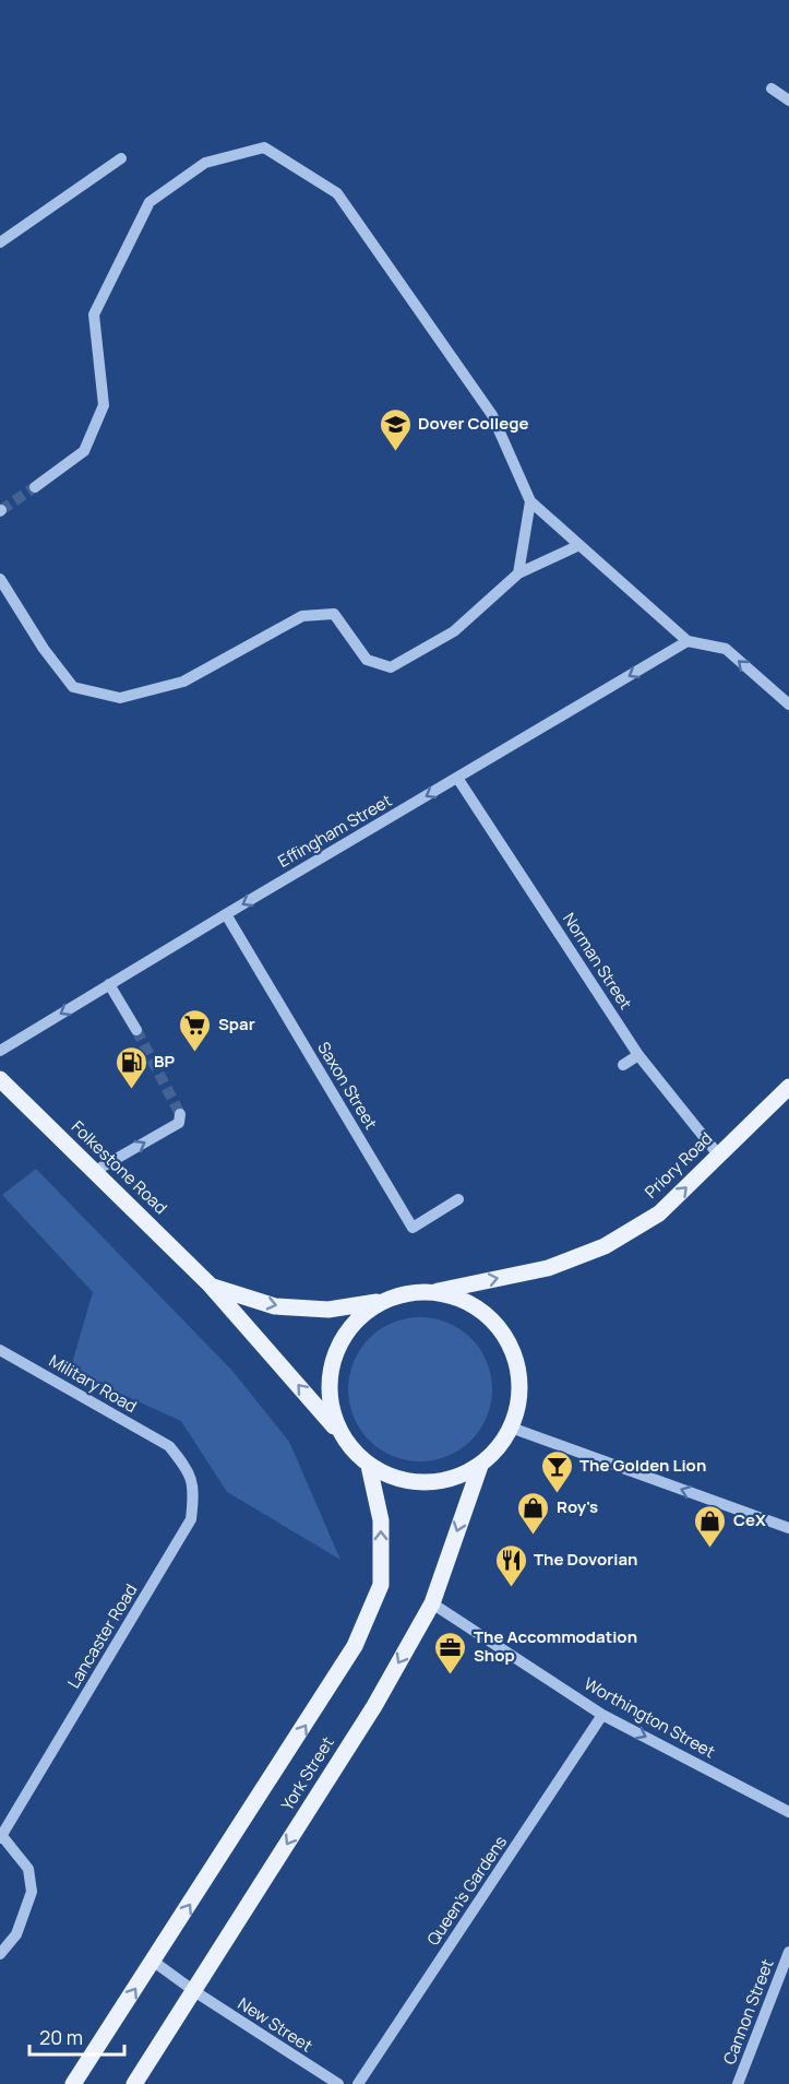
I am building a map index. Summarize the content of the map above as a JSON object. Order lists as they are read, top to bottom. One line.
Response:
{"streets":{"main road":["Priory Road","Folkestone Road","York Street"],"street":["Effingham Street","Norman Street","Saxon Street","Military Road","Lancaster Road","Worthington Street","Queen's Gardens","Cannon Street","New Street"]},"crossings":[["Effingham Street","Norman Street"],["Effingham Street","Saxon Street"],["Norman Street","Priory Road"],["Priory Road","Folkestone Road"],["Priory Road","York Street"],["Folkestone Road","York Street"],["Military Road","Lancaster Road"],["Worthington Street","York Street"],["Worthington Street","Queen's Gardens"],["York Street","New Street"]],"one_way":["Effingham Street","Priory Road","Worthington Street"],"places":{"school or university":["Dover College"],"supermarket":["Spar"],"fuel station":["BP"],"bar":["The Golden Lion"],"shop":["Roy's","CeX"],"restaurant":["The Dovorian"],"office":["The Accommodation Shop"]},"scale_bar":"20 m"}
